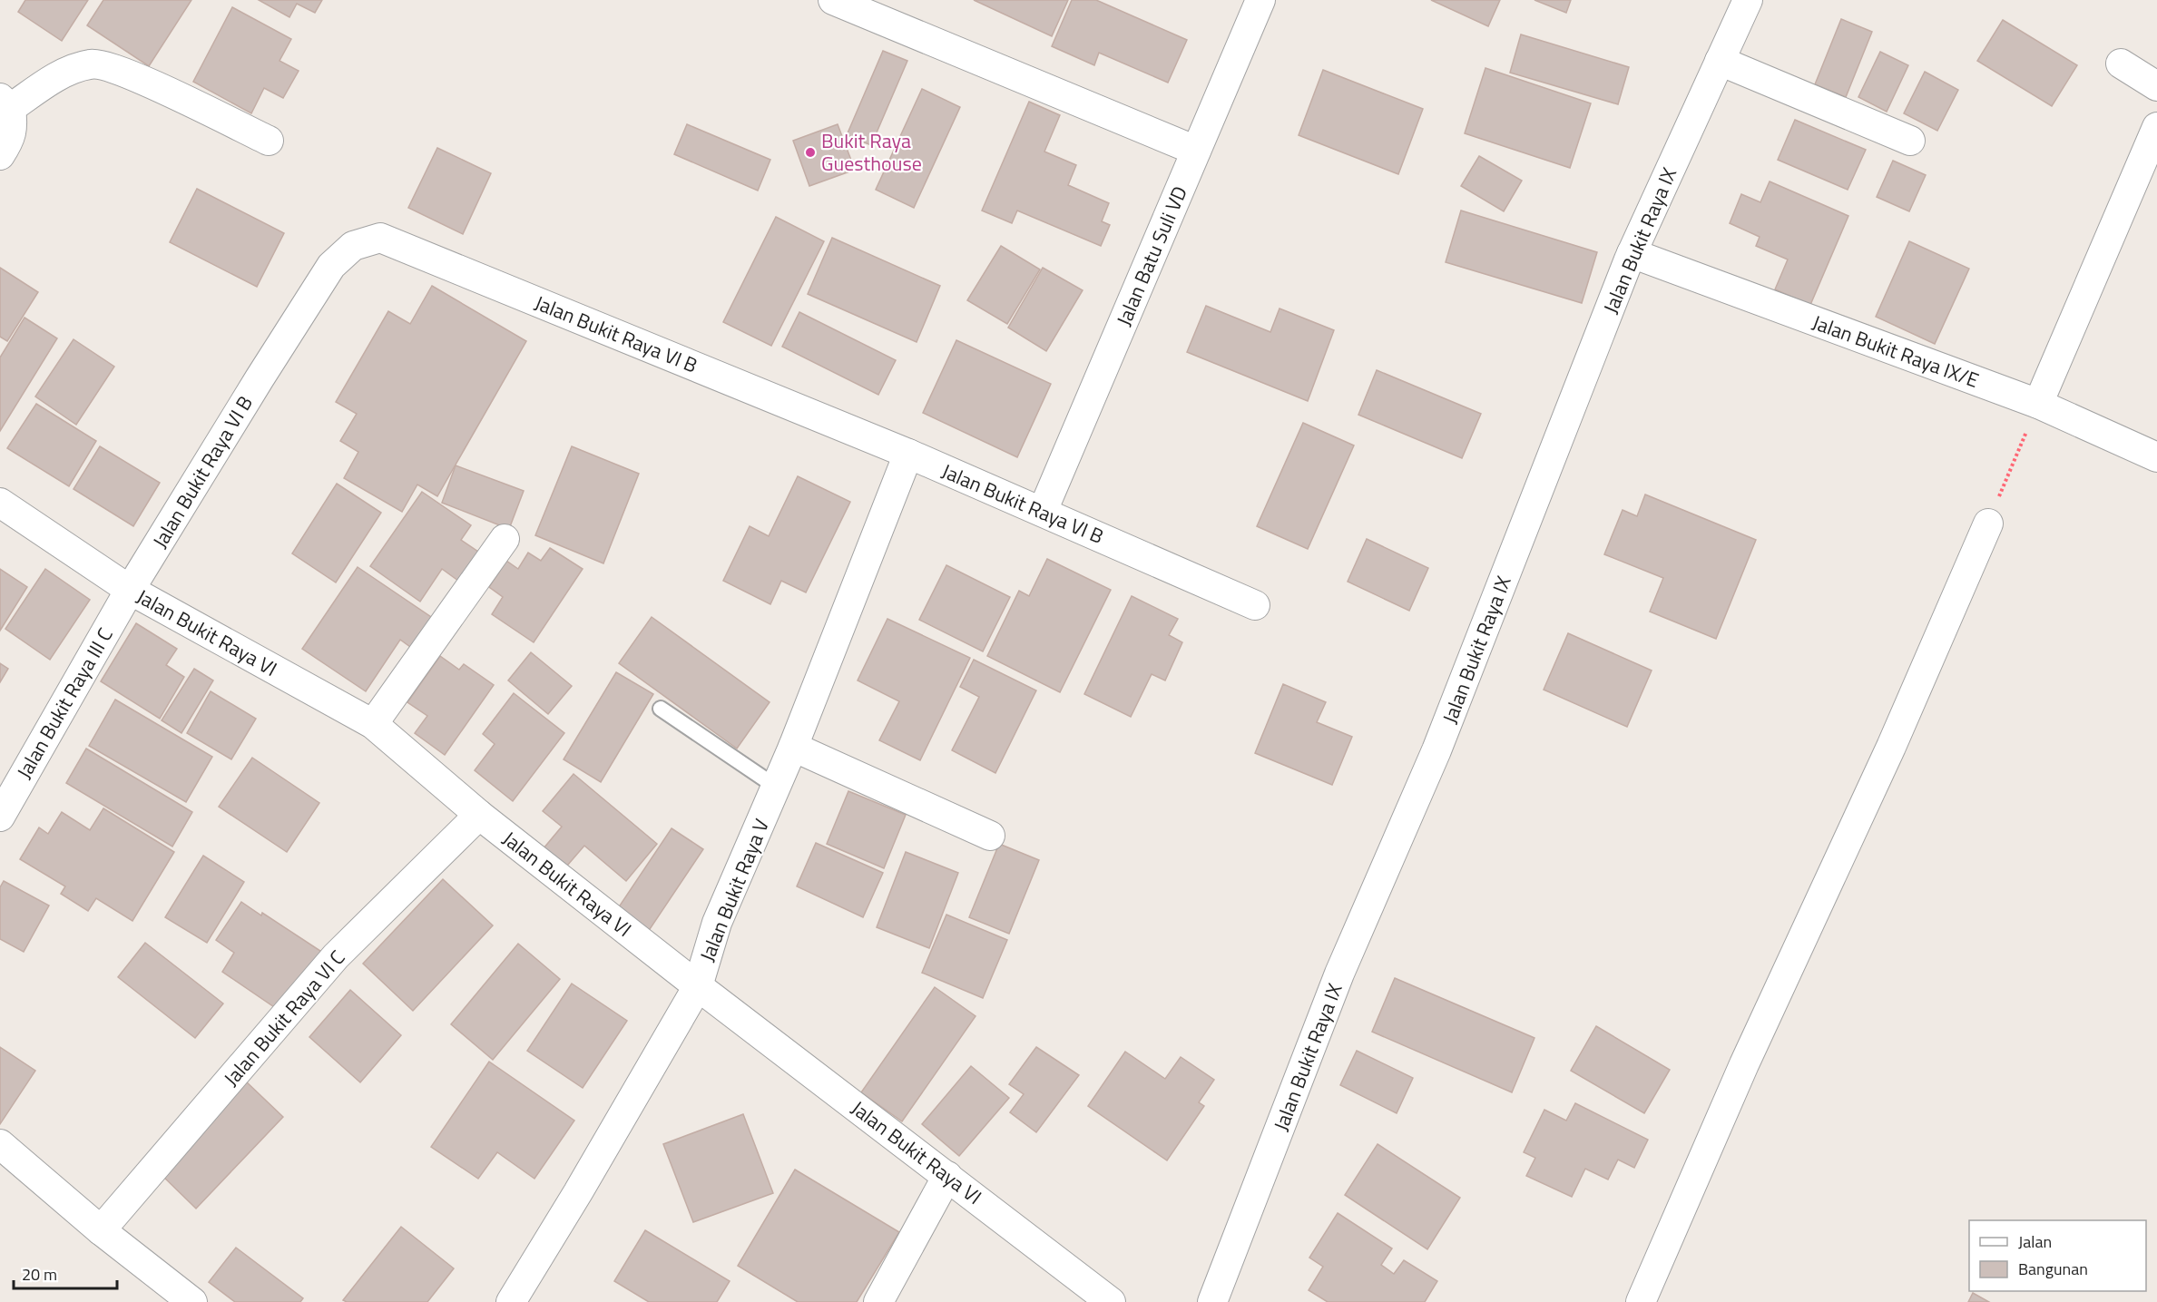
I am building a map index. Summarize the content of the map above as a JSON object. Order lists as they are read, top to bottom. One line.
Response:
{"streets":{"street":["Jalan Bukit Raya IX","Jalan Batu Suli VD","Jalan Bukit Raya VI B","Jalan Bukit Raya IX/E","Jalan Bukit Raya VI","Jalan Bukit Raya III C","Jalan Bukit Raya V","Jalan Bukit Raya VI C"]},"crossings":[["Jalan Bukit Raya IX","Jalan Bukit Raya IX/E"],["Jalan Batu Suli VD","Jalan Bukit Raya VI B"],["Jalan Bukit Raya VI B","Jalan Bukit Raya VI"],["Jalan Bukit Raya VI B","Jalan Bukit Raya III C"],["Jalan Bukit Raya VI B","Jalan Bukit Raya V"],["Jalan Bukit Raya VI","Jalan Bukit Raya III C"],["Jalan Bukit Raya VI","Jalan Bukit Raya V"],["Jalan Bukit Raya VI","Jalan Bukit Raya VI C"]],"places":["Bukit Raya Guesthouse"],"legend":["Jalan","Bangunan"],"scale_bar":"20 m"}
